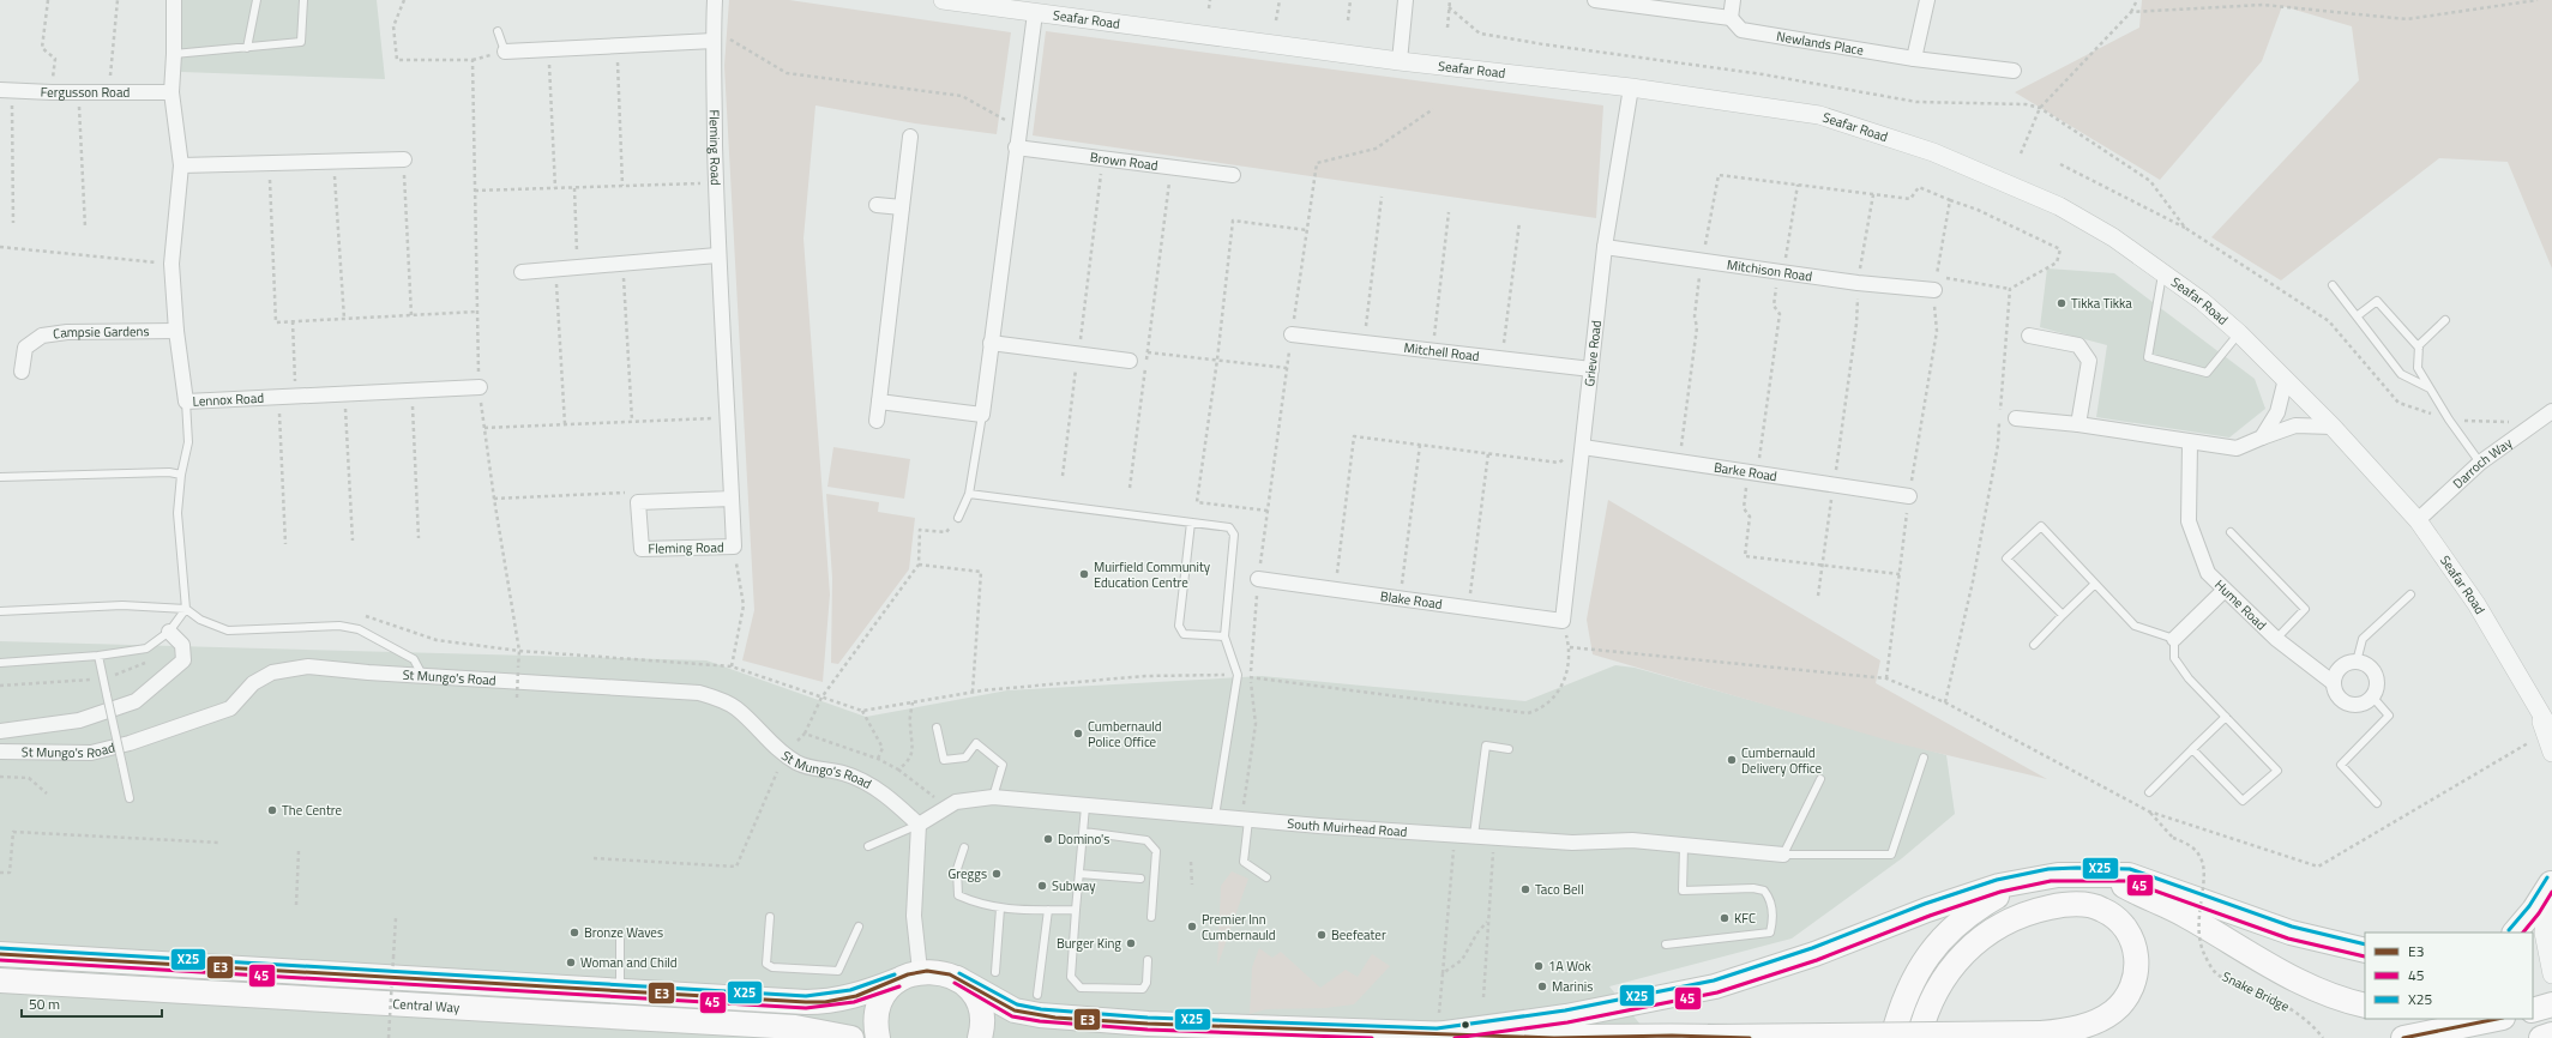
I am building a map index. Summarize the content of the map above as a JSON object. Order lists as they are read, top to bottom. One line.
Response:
{"streets":{"main road":["Central Way"],"street":["Seafar Road","Newlands Place","Fergusson Road","Fleming Road","Brown Road","Mitchison Road","Campsie Gardens","Mitchell Road","Grieve Road","Lennox Road","Darroch Way","Barke Road","Blake Road","Hume Road","St Mungo's Road","South Muirhead Road"],"path":["Snake Bridge"]},"crossings":[["Seafar Road","Grieve Road"],["Seafar Road","Darroch Way"],["Fergusson Road","Lennox Road"],["Mitchison Road","Grieve Road"],["Campsie Gardens","Lennox Road"],["Mitchell Road","Grieve Road"],["Grieve Road","Barke Road"],["Grieve Road","Blake Road"],["St Mungo's Road","South Muirhead Road"]],"places":["Tikka Tikka","Muirfield Community Education Centre","Cumbernauld Police Office","Cumbernauld Delivery Office","The Centre","Domino's","Greggs","Subway","Taco Bell","KFC","Premier Inn Cumbernauld","Bronze Waves","Beefeater","Burger King","Woman and Child","1A Wok","Marinis"],"lines":["transit line X25","transit line 45","transit line E3"],"legend":["E3","45","X25"],"scale_bar":"50 m"}
